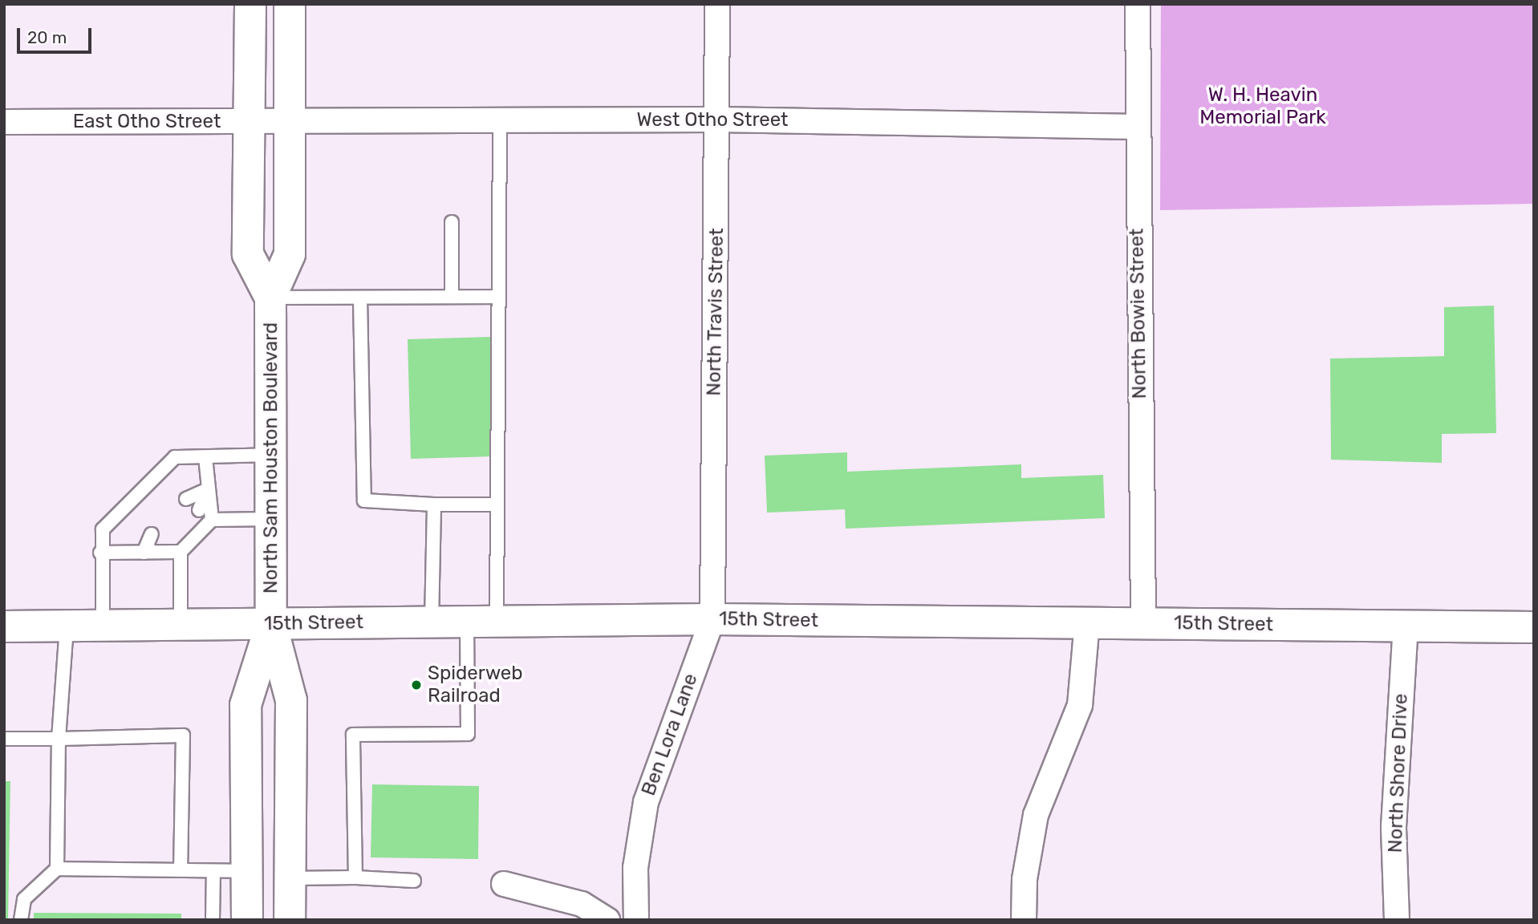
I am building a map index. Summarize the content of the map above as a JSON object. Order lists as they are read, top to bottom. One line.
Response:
{"streets":{"main road":["North Sam Houston Boulevard","15th Street"],"street":["West Otho Street","East Otho Street","North Travis Street","North Bowie Street","Ben Lora Lane","North Shore Drive"]},"crossings":[["West Otho Street","East Otho Street"],["West Otho Street","North Travis Street"],["West Otho Street","North Bowie Street"],["West Otho Street","North Sam Houston Boulevard"],["East Otho Street","North Sam Houston Boulevard"],["North Travis Street","15th Street"],["North Travis Street","Ben Lora Lane"],["North Bowie Street","15th Street"],["North Sam Houston Boulevard","15th Street"],["15th Street","Ben Lora Lane"],["15th Street","North Shore Drive"]],"parks":["W. H. Heavin Memorial Park"],"places":["Spiderweb Railroad"],"scale_bar":"20 m"}
